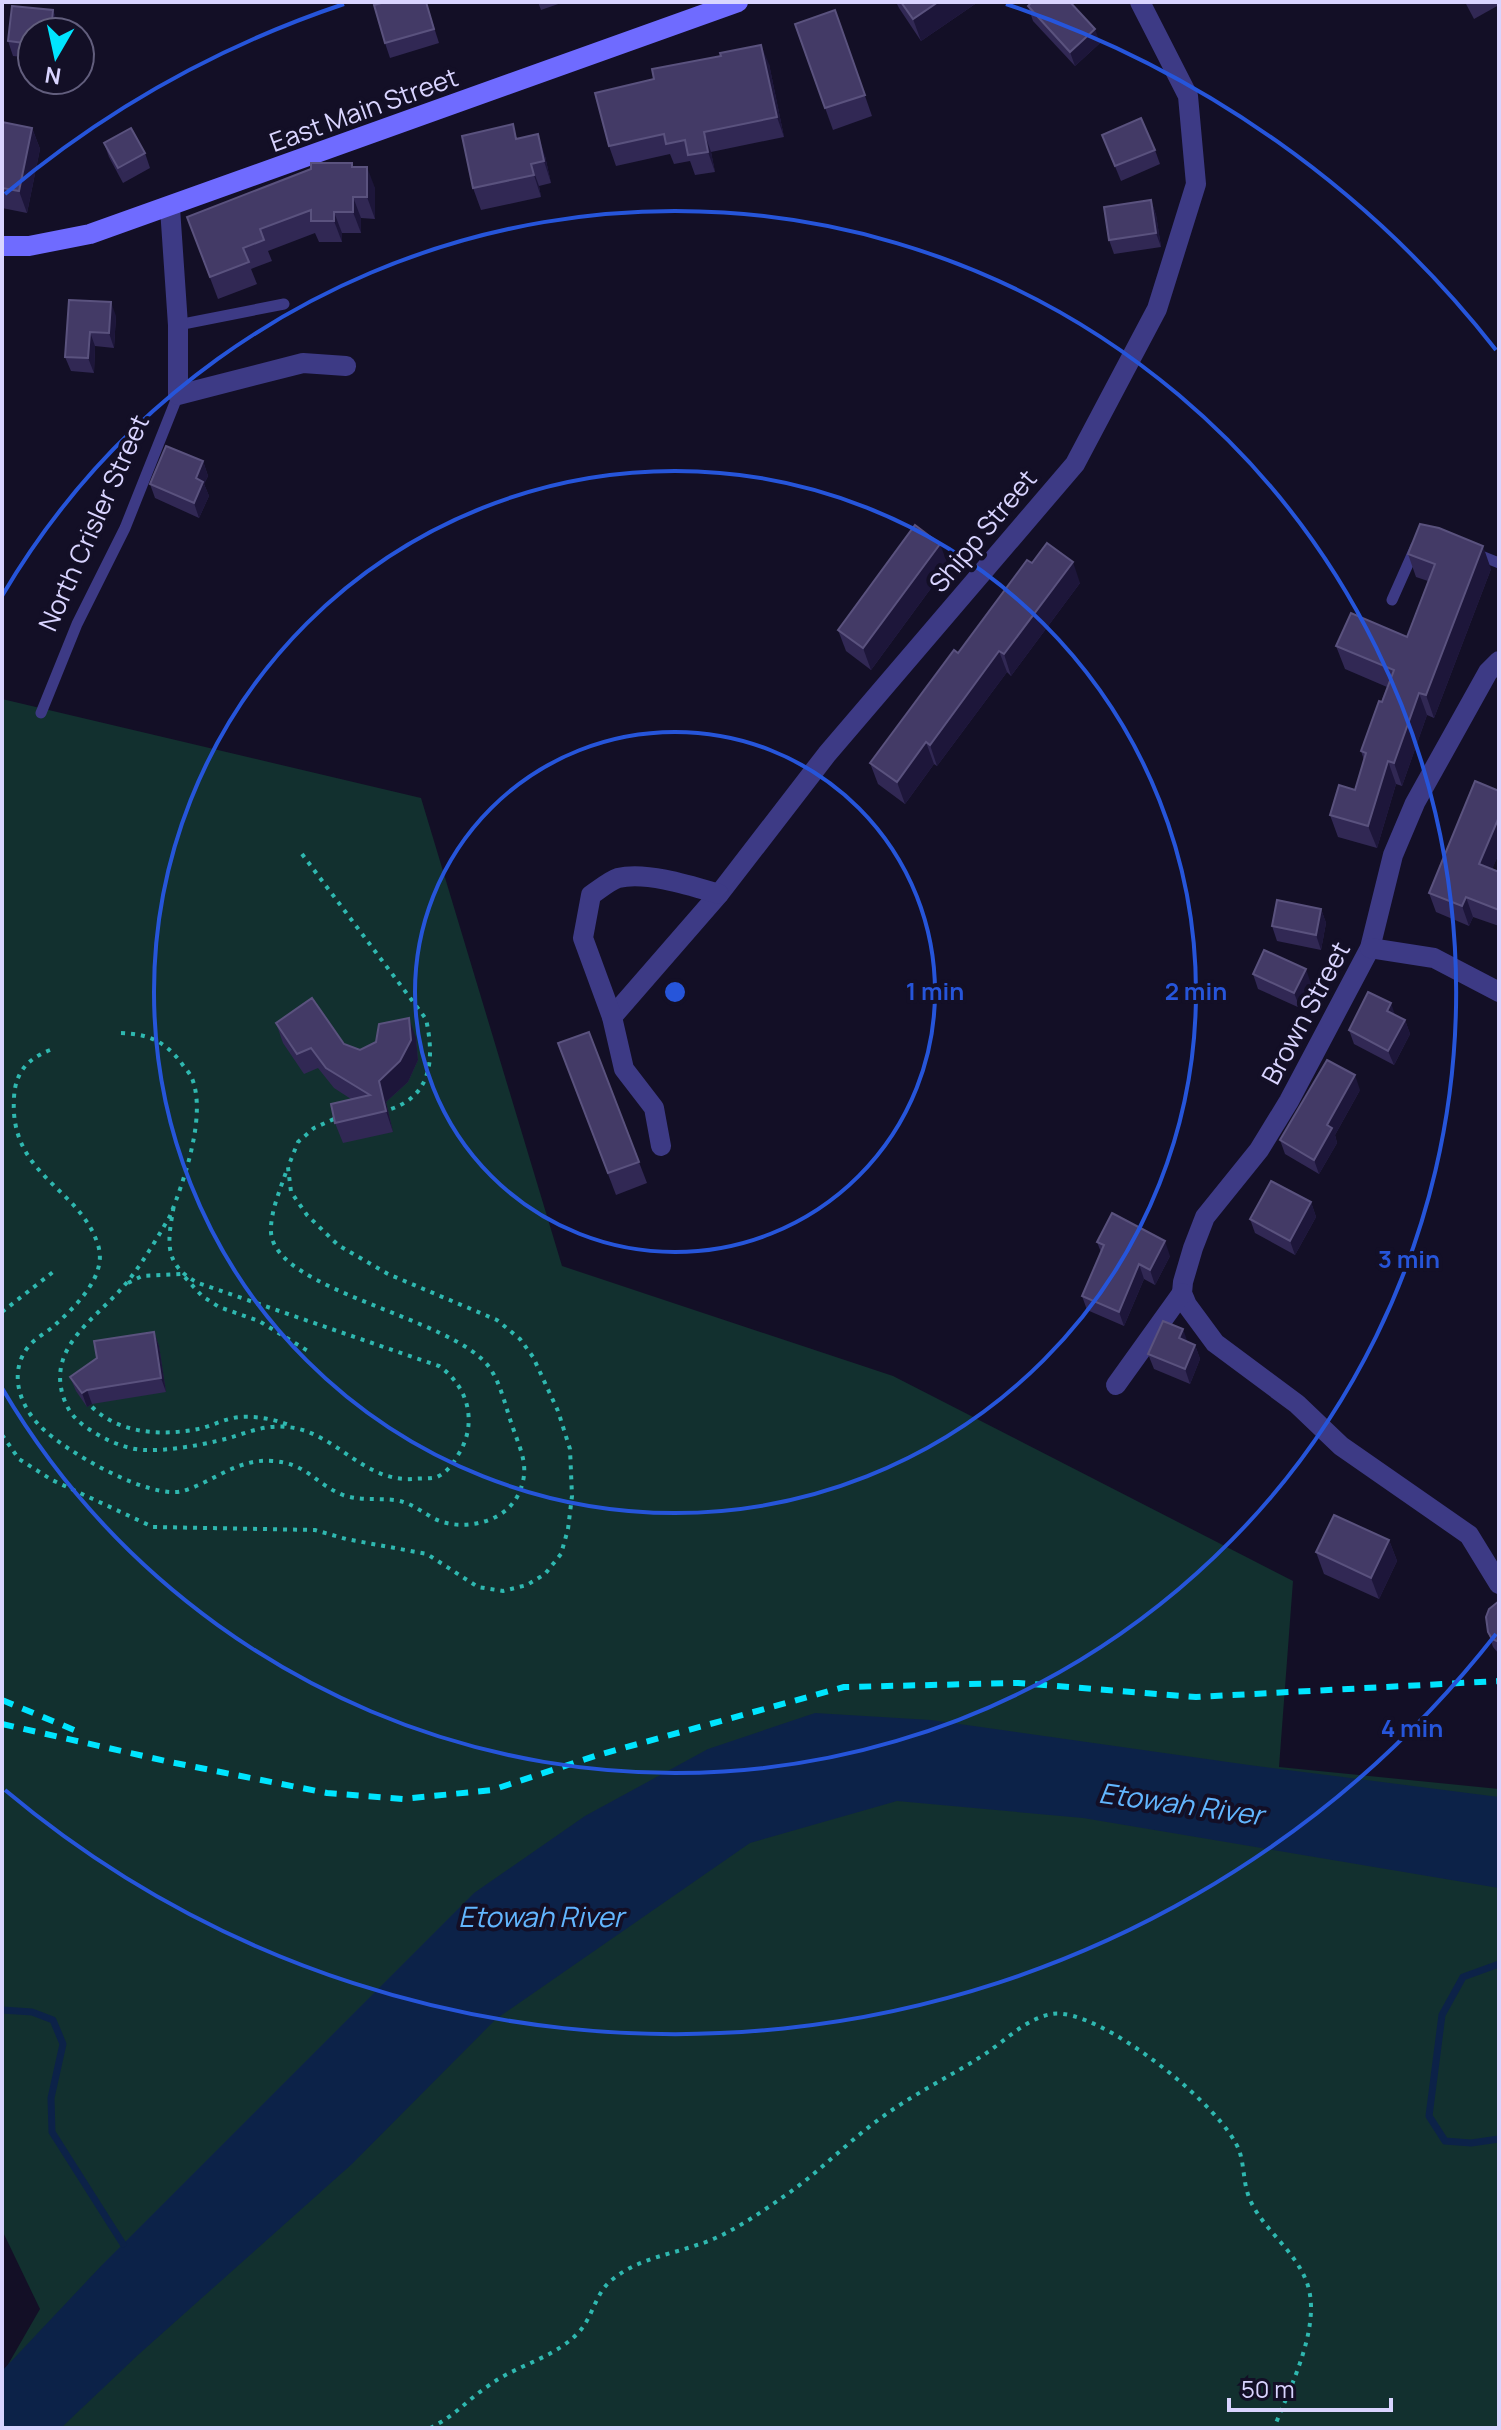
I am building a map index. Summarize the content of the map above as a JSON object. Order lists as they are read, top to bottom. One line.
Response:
{"streets":{"main road":["East Main Street"],"street":["North Crisler Street","Shipp Street","Brown Street"]},"crossings":[["East Main Street","North Crisler Street"]],"water":["Etowah River"],"scale_bar":"50 m","north":"bottom","rings":["1 min","2 min","3 min","4 min"]}
